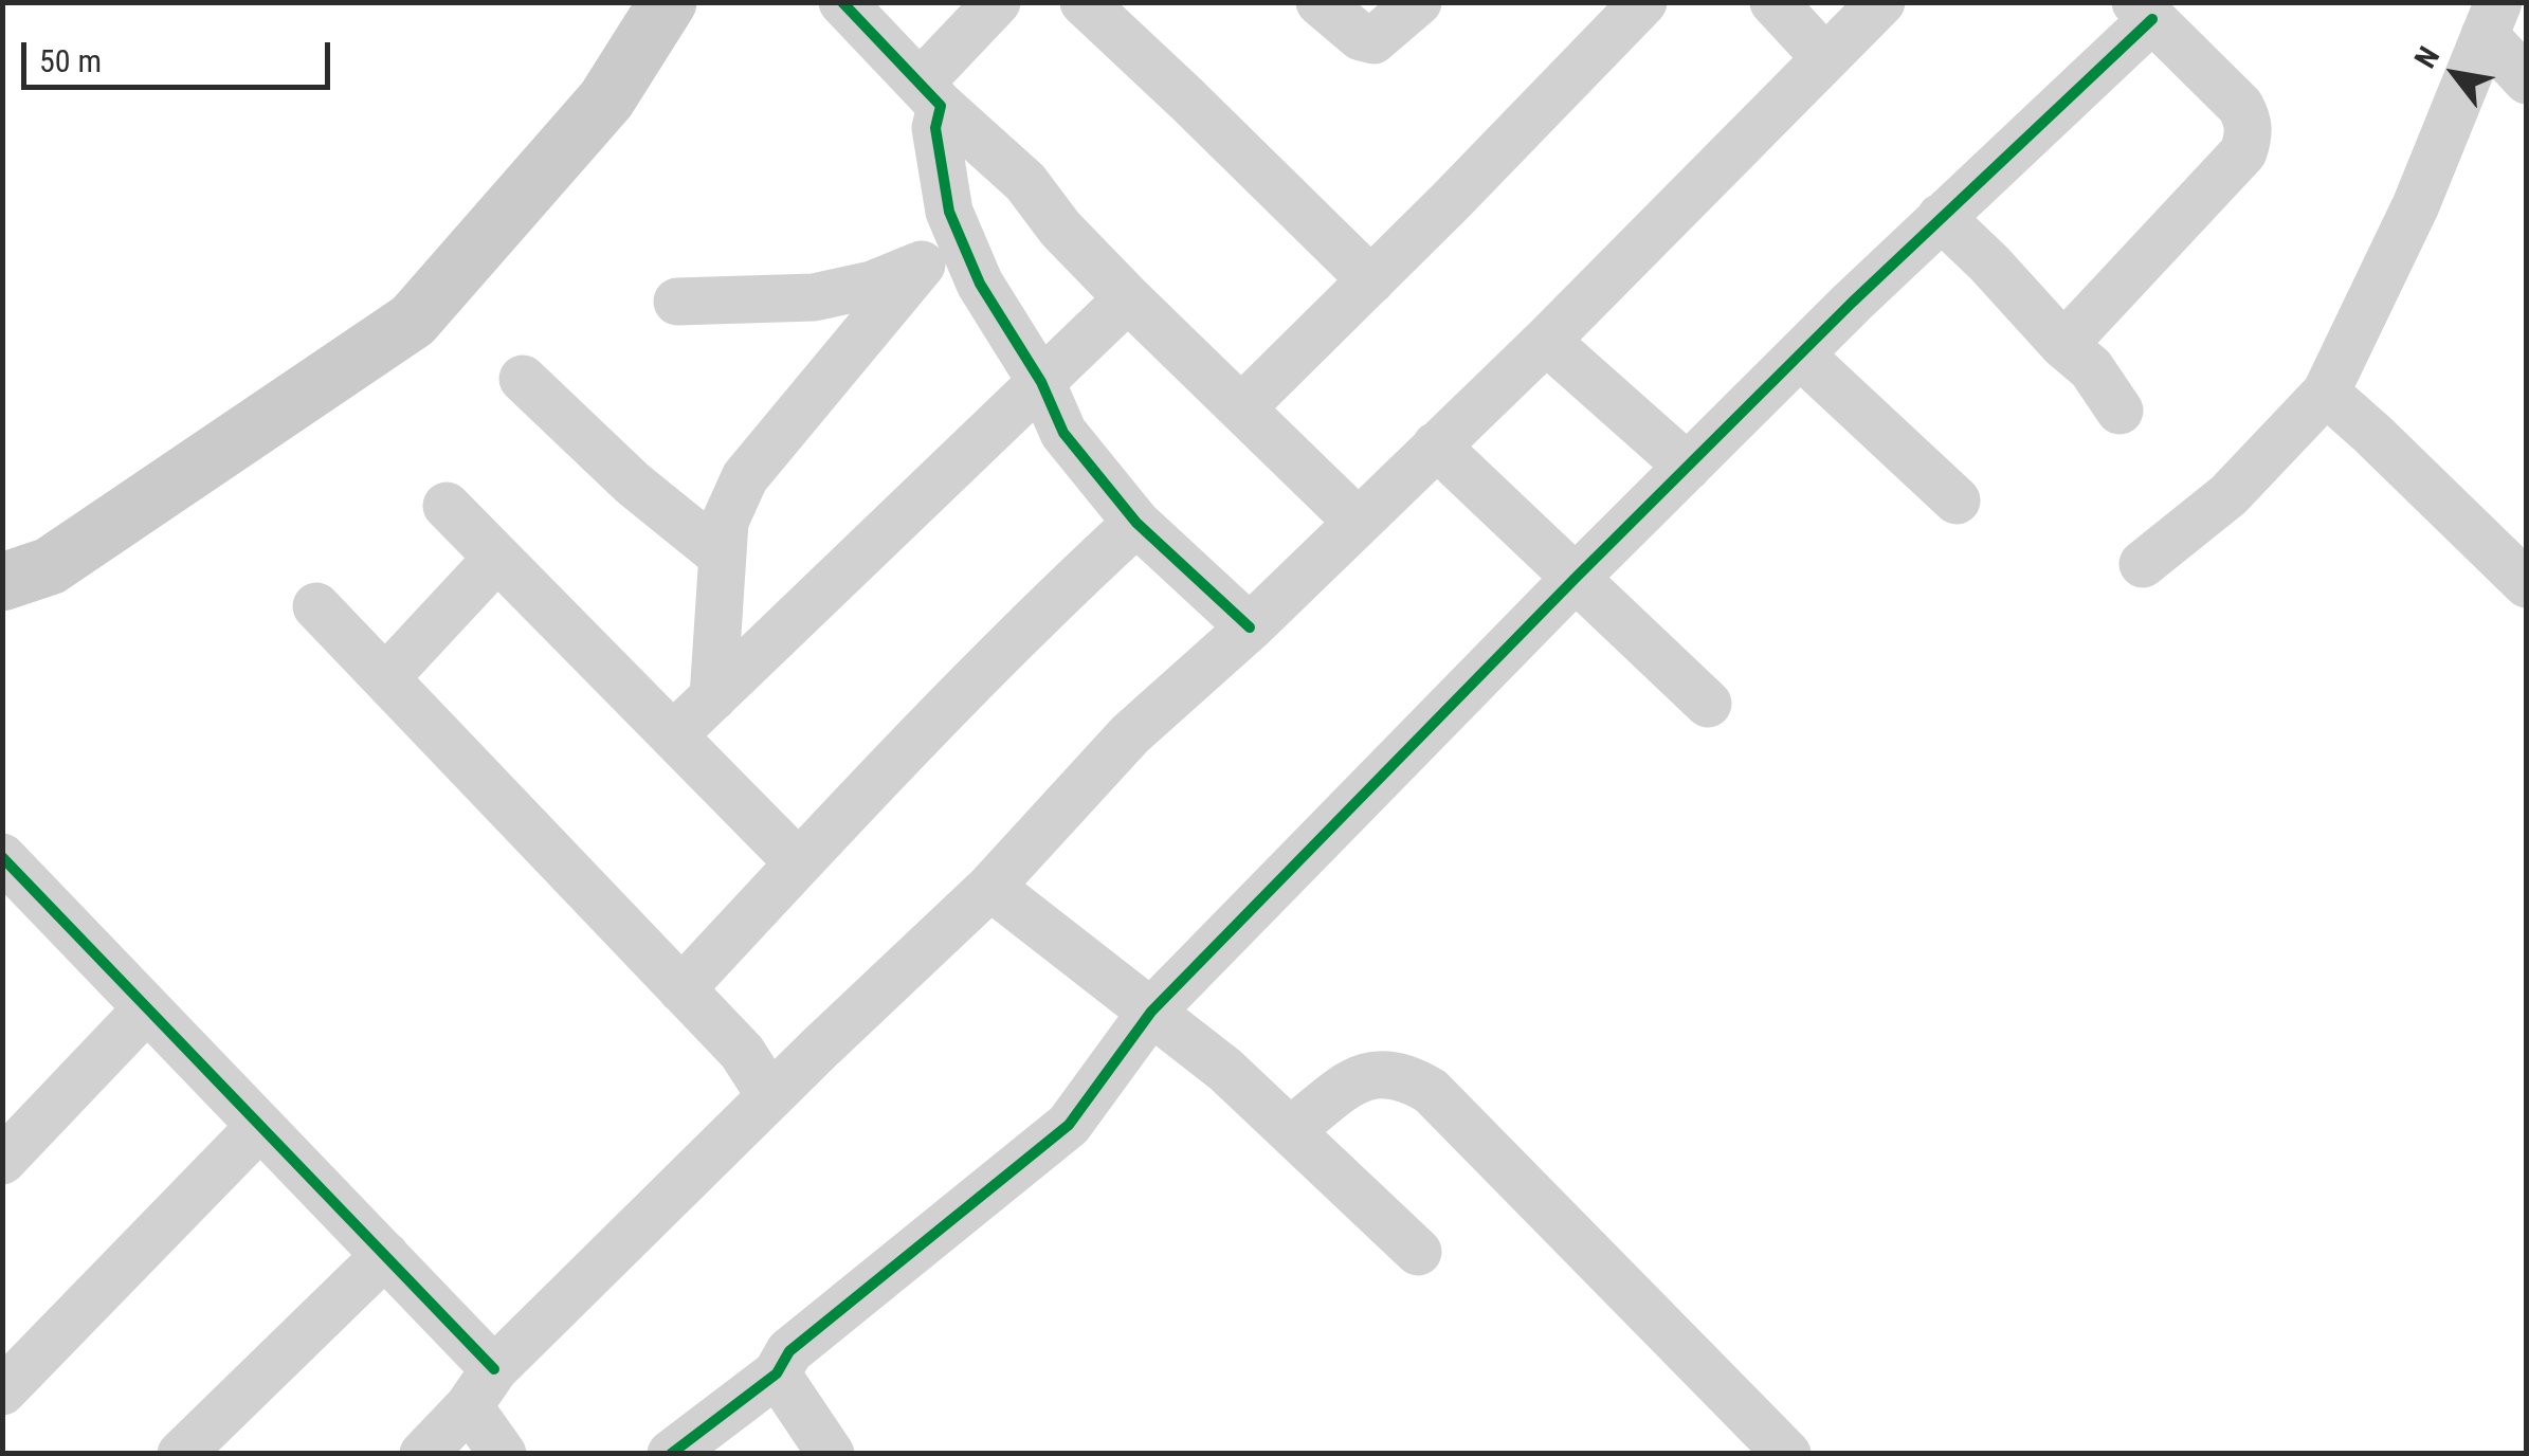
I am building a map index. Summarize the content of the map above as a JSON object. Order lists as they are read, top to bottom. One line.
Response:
{"scale_bar":"50 m","north":"top left"}
